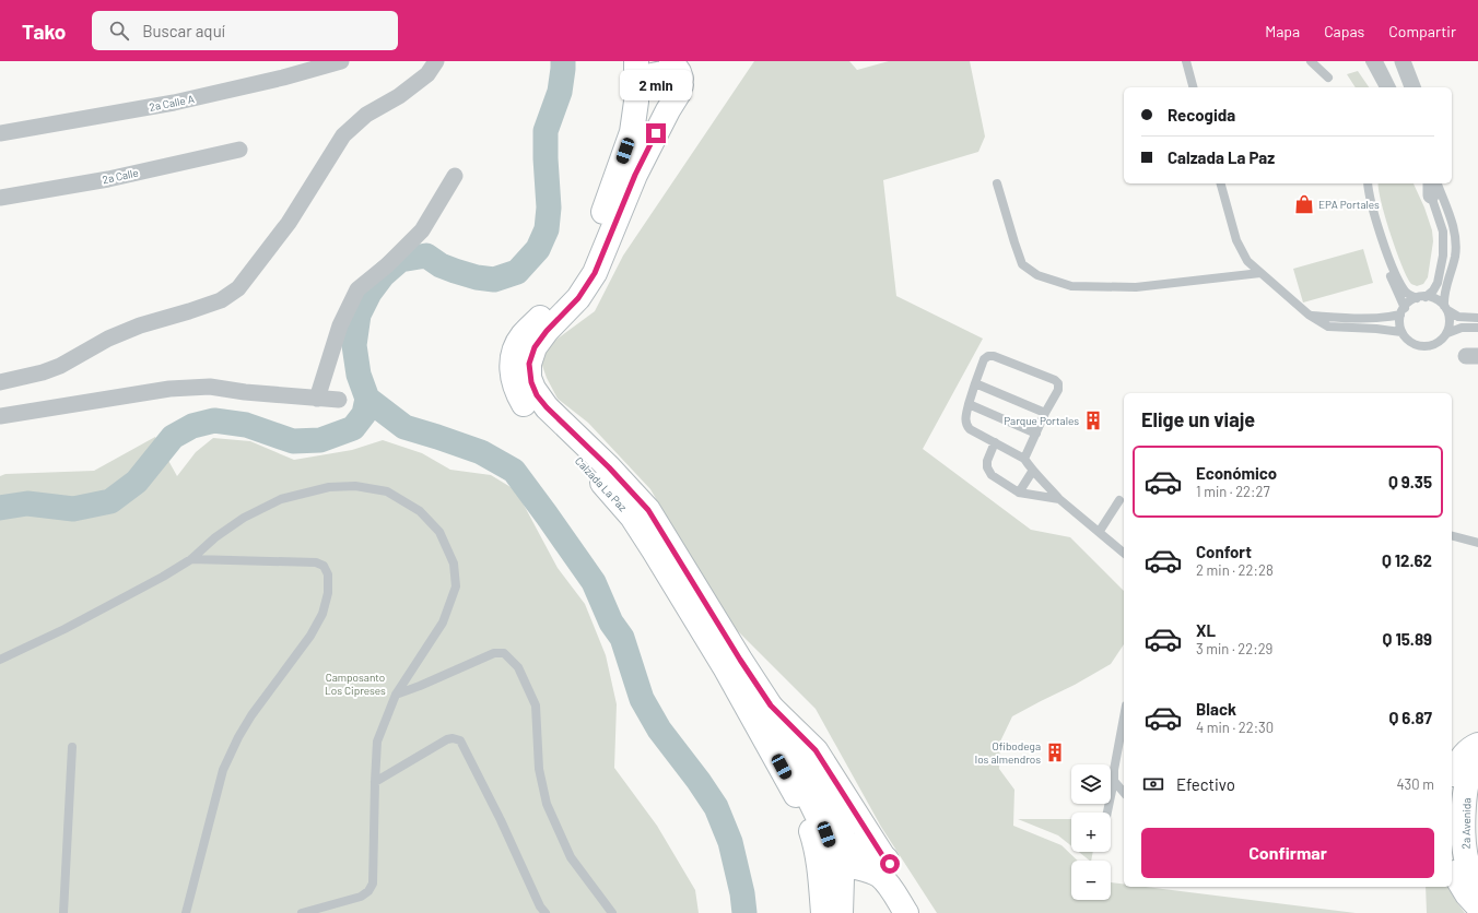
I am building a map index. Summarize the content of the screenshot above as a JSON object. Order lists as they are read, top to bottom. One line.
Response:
{"streets":{"main road":["Calzada La Paz","2a Avenida"],"street":["2a Calle A","2a Calle"]},"parks":["Camposanto Los Cipreses"],"places":{"shop":["EPA Portales"],"building":["Parque Portales","Ofibodega los almendros"]},"page":{"header":"Tako","search":"Buscar aquí","nav":["Mapa","Capas","Compartir"],"bubble":"2 min","banner":["Recogida","Calzada La Paz"],"heading":"Elige un viaje","list":[{"name":"Económico","note":"1 min · 22:27","value":"Q 9.35"},{"name":"Confort","note":"2 min · 22:28","value":"Q 12.62"},{"name":"XL","note":"3 min · 22:29","value":"Q 15.89"},{"name":"Black","note":"4 min · 22:30","value":"Q 6.87"}],"pay":["Efectivo","430 m"],"map_buttons":["+","−"],"buttons":"Confirmar"}}
